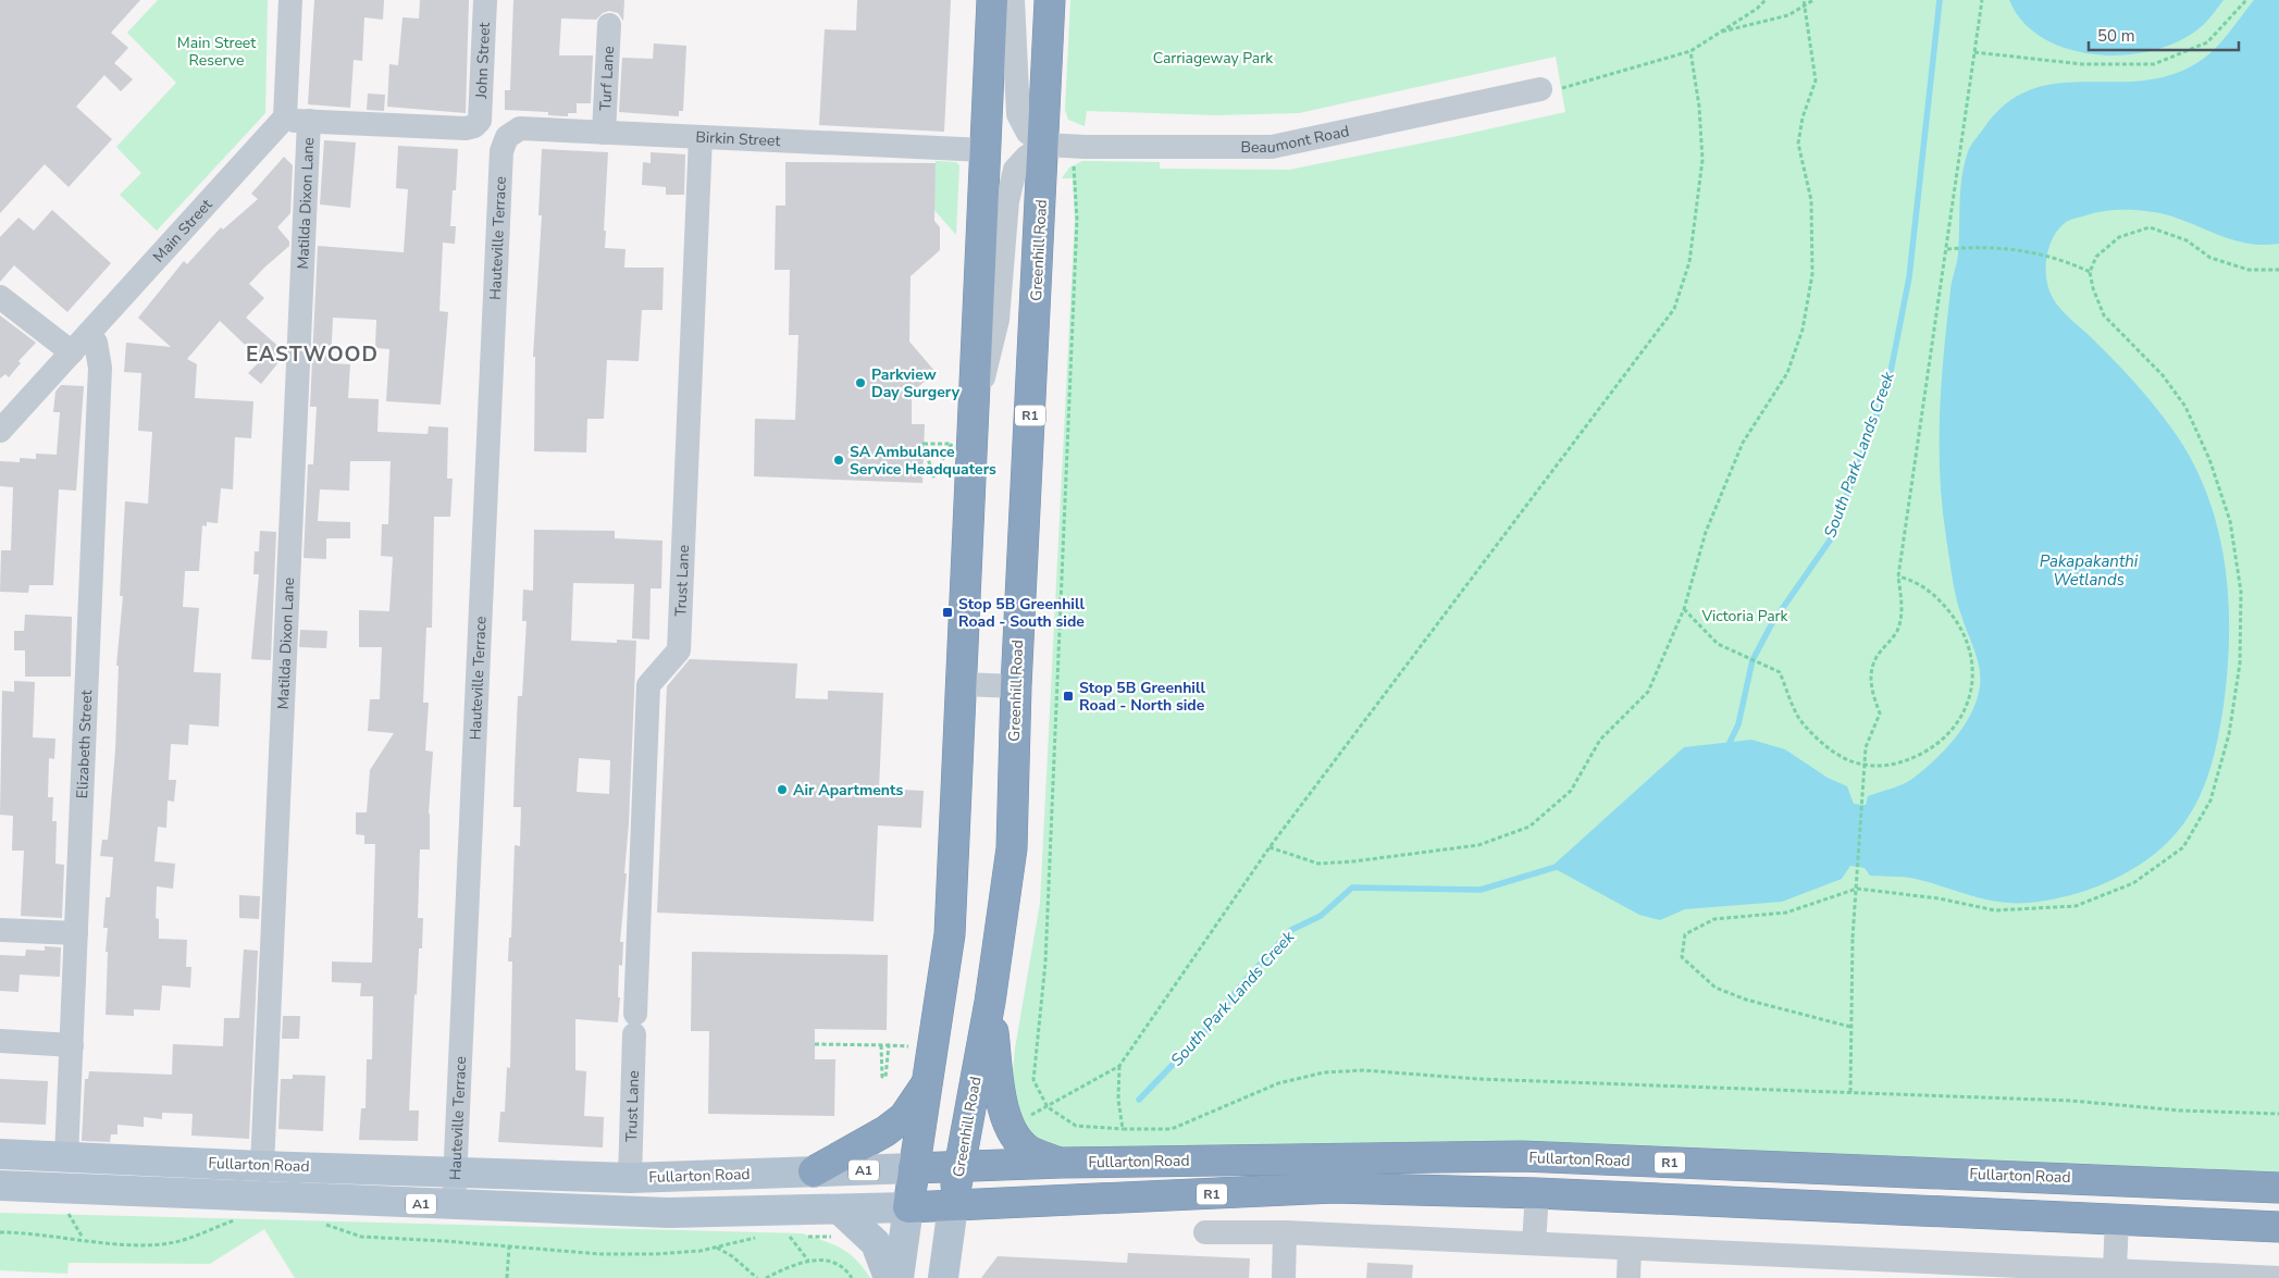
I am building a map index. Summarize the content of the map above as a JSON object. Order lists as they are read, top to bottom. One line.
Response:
{"streets":{"highway":["Greenhill Road","R1","Fullarton Road","A1"],"street":["John Street","Turf Lane","Beaumont Road","Birkin Street","Matilda Dixon Lane","Main Street","Hauteville Terrace","Trust Lane","Elizabeth Street"]},"crossings":[["John Street","Matilda Dixon Lane"],["Turf Lane","Birkin Street"],["Beaumont Road","Greenhill Road"],["Birkin Street","Hauteville Terrace"],["Birkin Street","Trust Lane"],["Matilda Dixon Lane","Fullarton Road"],["Main Street","Elizabeth Street"],["Hauteville Terrace","Fullarton Road"],["Hauteville Terrace","A1"],["Greenhill Road","R1"],["Greenhill Road","Fullarton Road"],["R1","Fullarton Road"],["R1","A1"],["Trust Lane","Fullarton Road"],["Elizabeth Street","Fullarton Road"]],"districts":["EASTWOOD"],"water":["South Park Lands Creek","Pakapakanthi Wetlands"],"parks":["Main Street Reserve","Carriageway Park","Victoria Park"],"places":{"other":["Parkview Day Surgery","SA Ambulance Service Headquaters","Air Apartments"],"transit":["Stop 5B Greenhill Road - South side","Stop 5B Greenhill Road - North side"]},"scale_bar":"50 m"}
